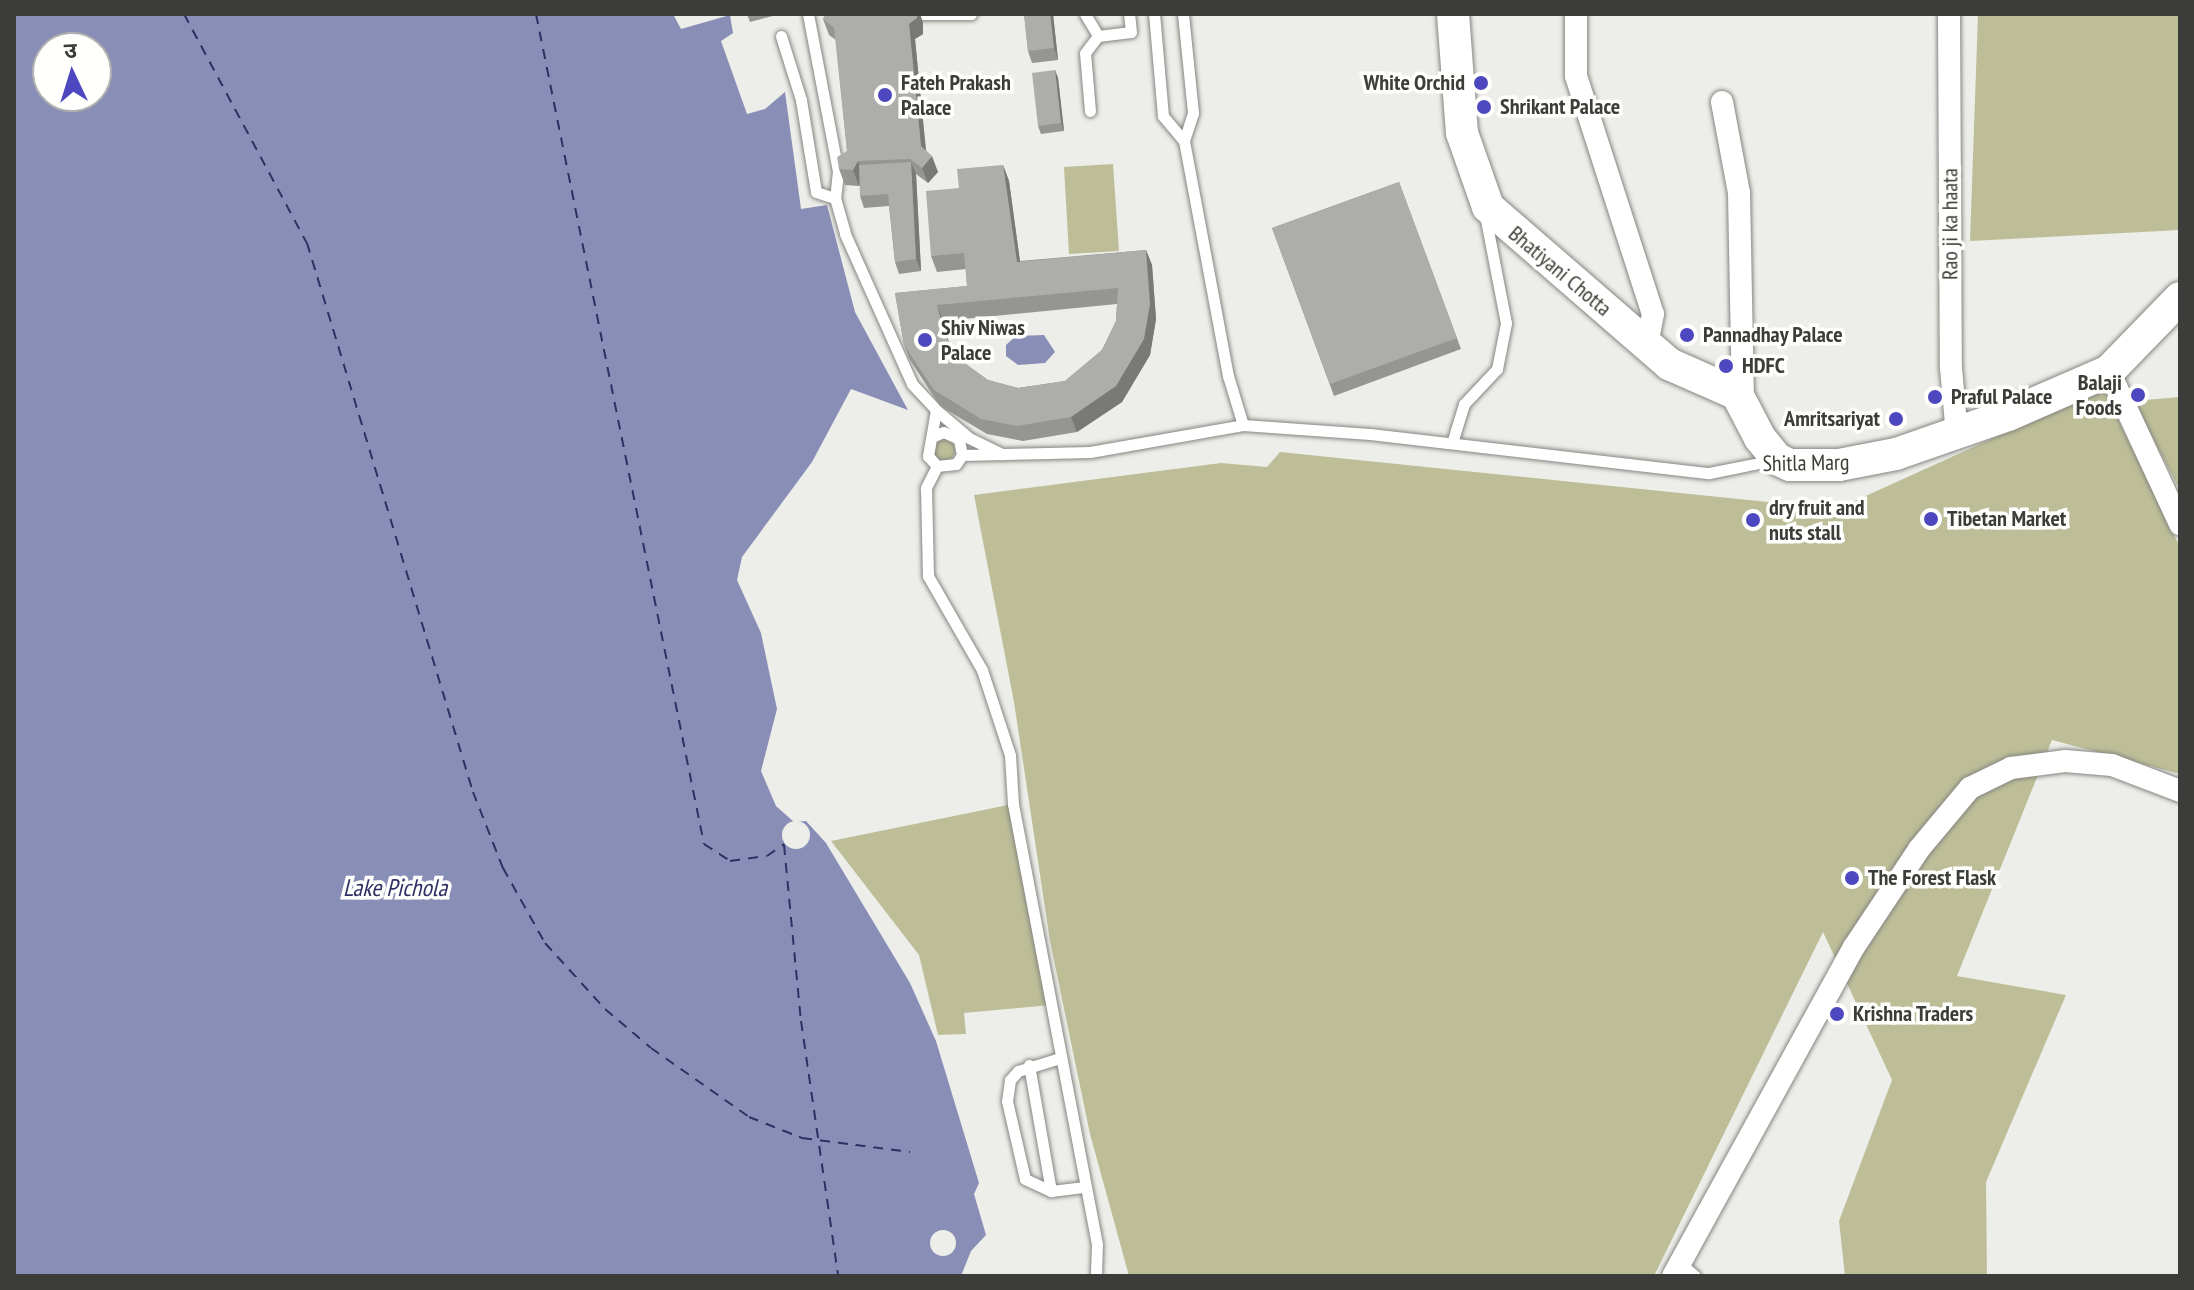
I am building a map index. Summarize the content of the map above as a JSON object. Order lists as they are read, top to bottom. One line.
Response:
{"streets":{"main road":["Bhatiyani Chotta","Shitla Marg"],"street":["Rao ji ka haata"]},"crossings":[["Rao ji ka haata","Shitla Marg"],["Bhatiyani Chotta","Shitla Marg"]],"water":["Lake Pichola"],"places":["White Orchid","Fateh Prakash Palace","Shrikant Palace","Pannadhay Palace","Shiv Niwas Palace","HDFC","Balaji Foods","Praful Palace","Amritsariyat","Tibetan Market","dry fruit and nuts stall","The Forest Flask","Krishna Traders"],"north":"top"}
